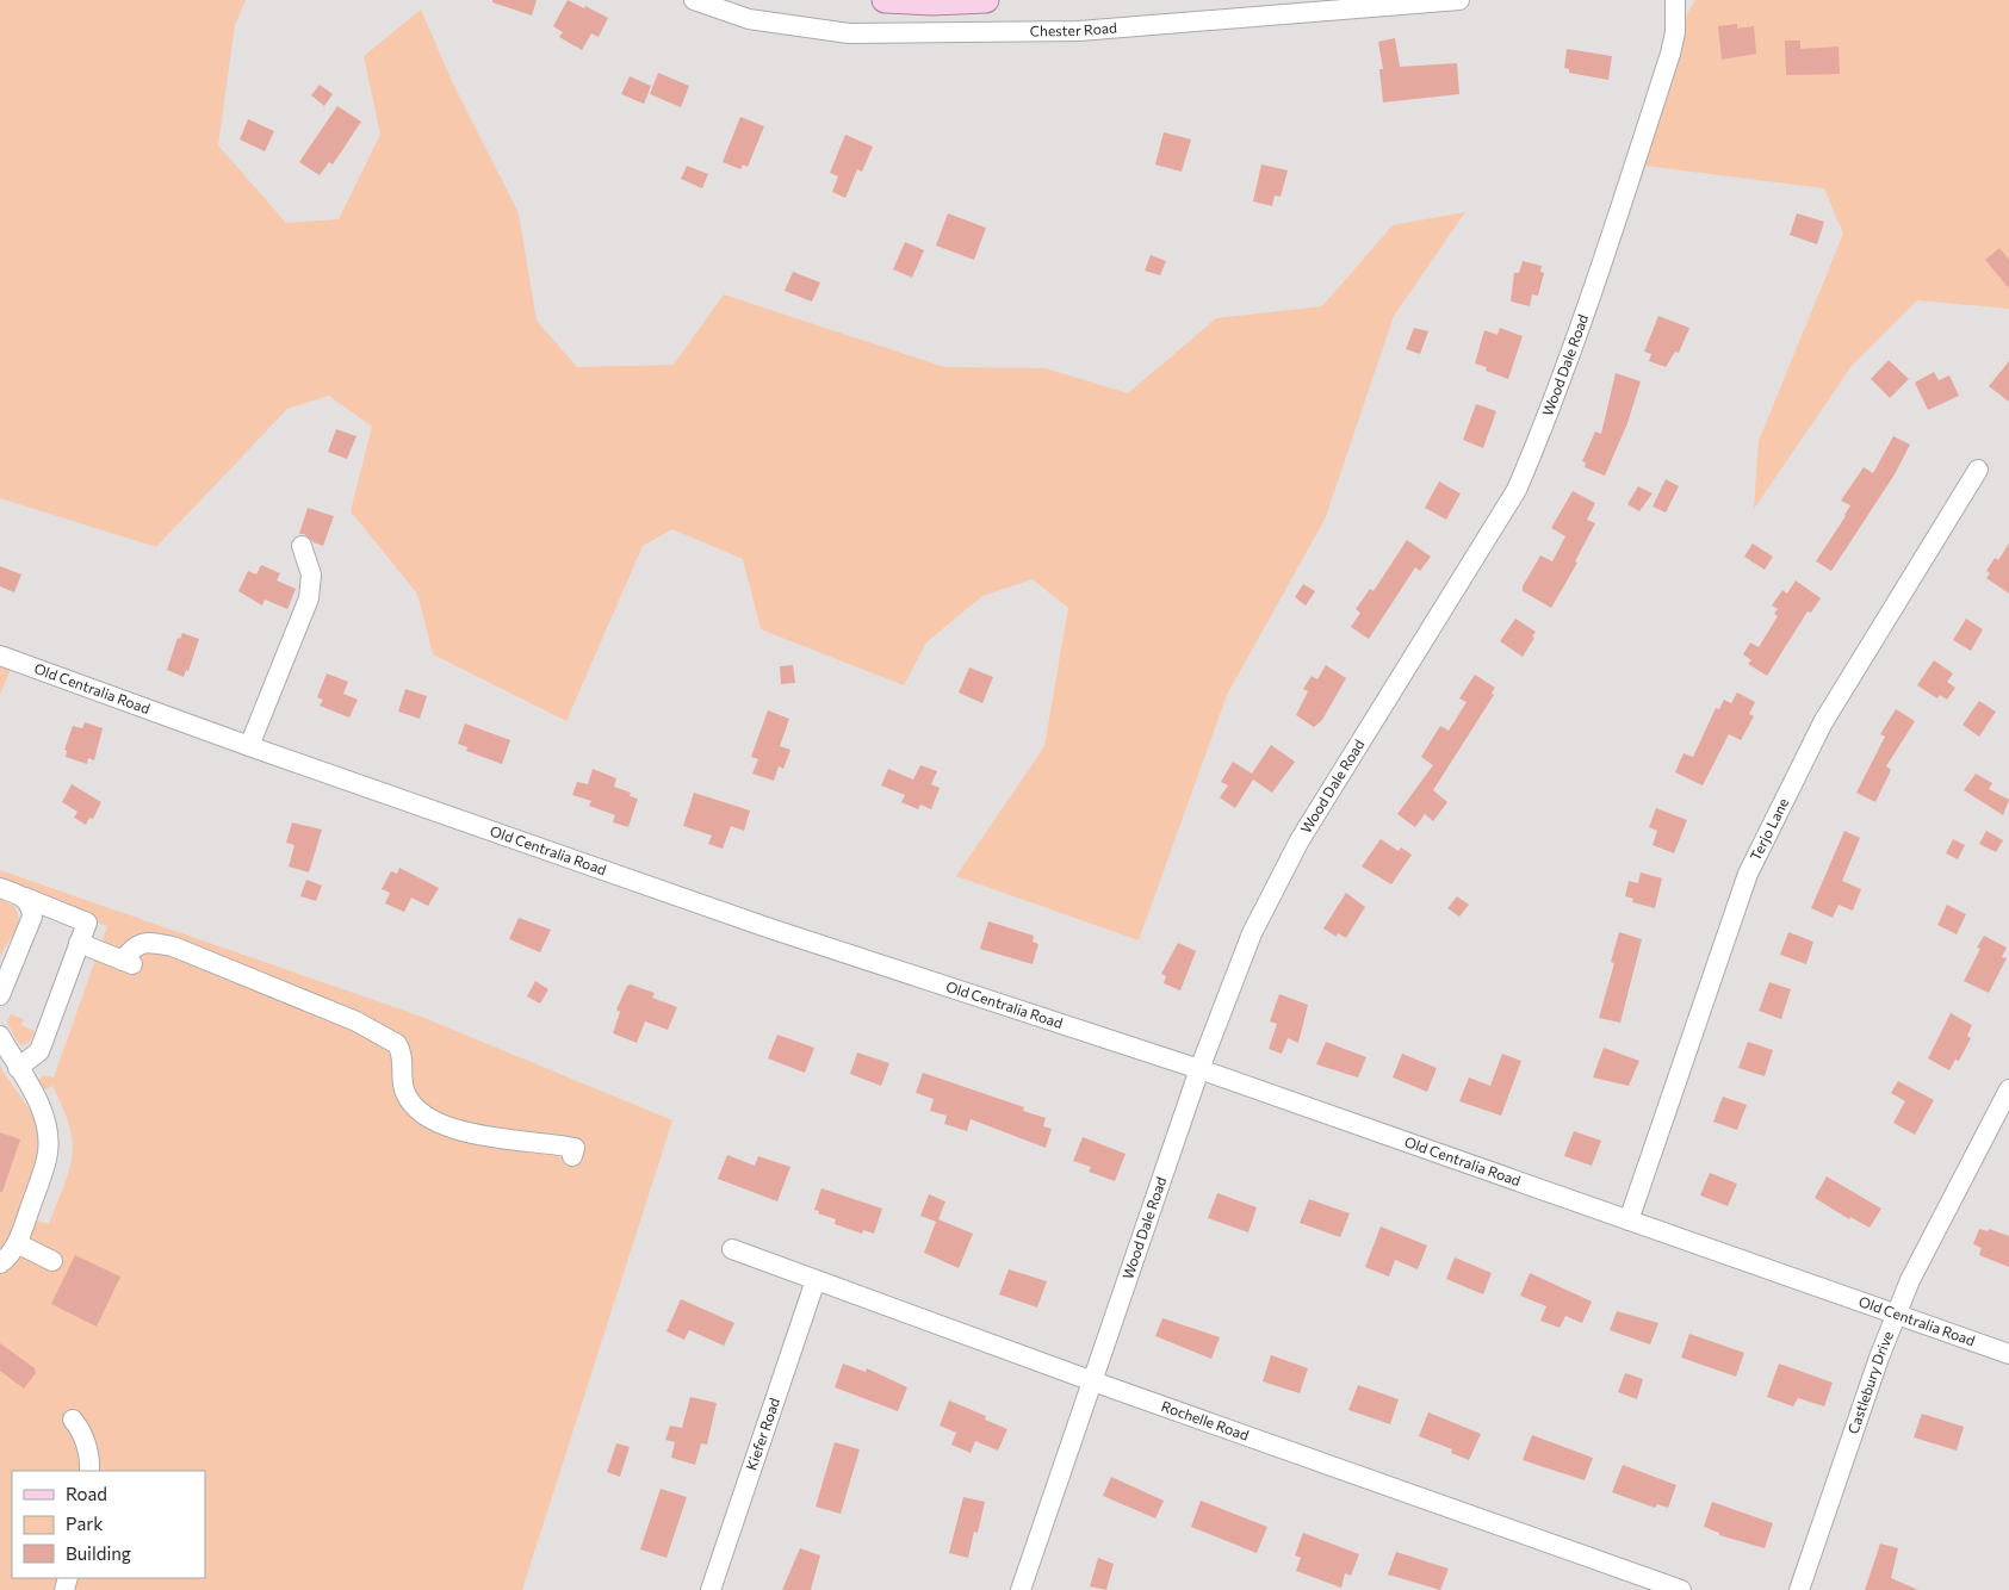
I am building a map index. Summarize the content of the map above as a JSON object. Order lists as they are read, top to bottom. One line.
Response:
{"streets":{"street":["Chester Road","Wood Dale Road","Old Centralia Road","Terjo Lane","Castlebury Drive","Rochelle Road","Kiefer Road"]},"crossings":[["Wood Dale Road","Old Centralia Road"],["Wood Dale Road","Rochelle Road"],["Old Centralia Road","Terjo Lane"],["Old Centralia Road","Castlebury Drive"],["Rochelle Road","Kiefer Road"]],"legend":["Road","Park","Building"]}
